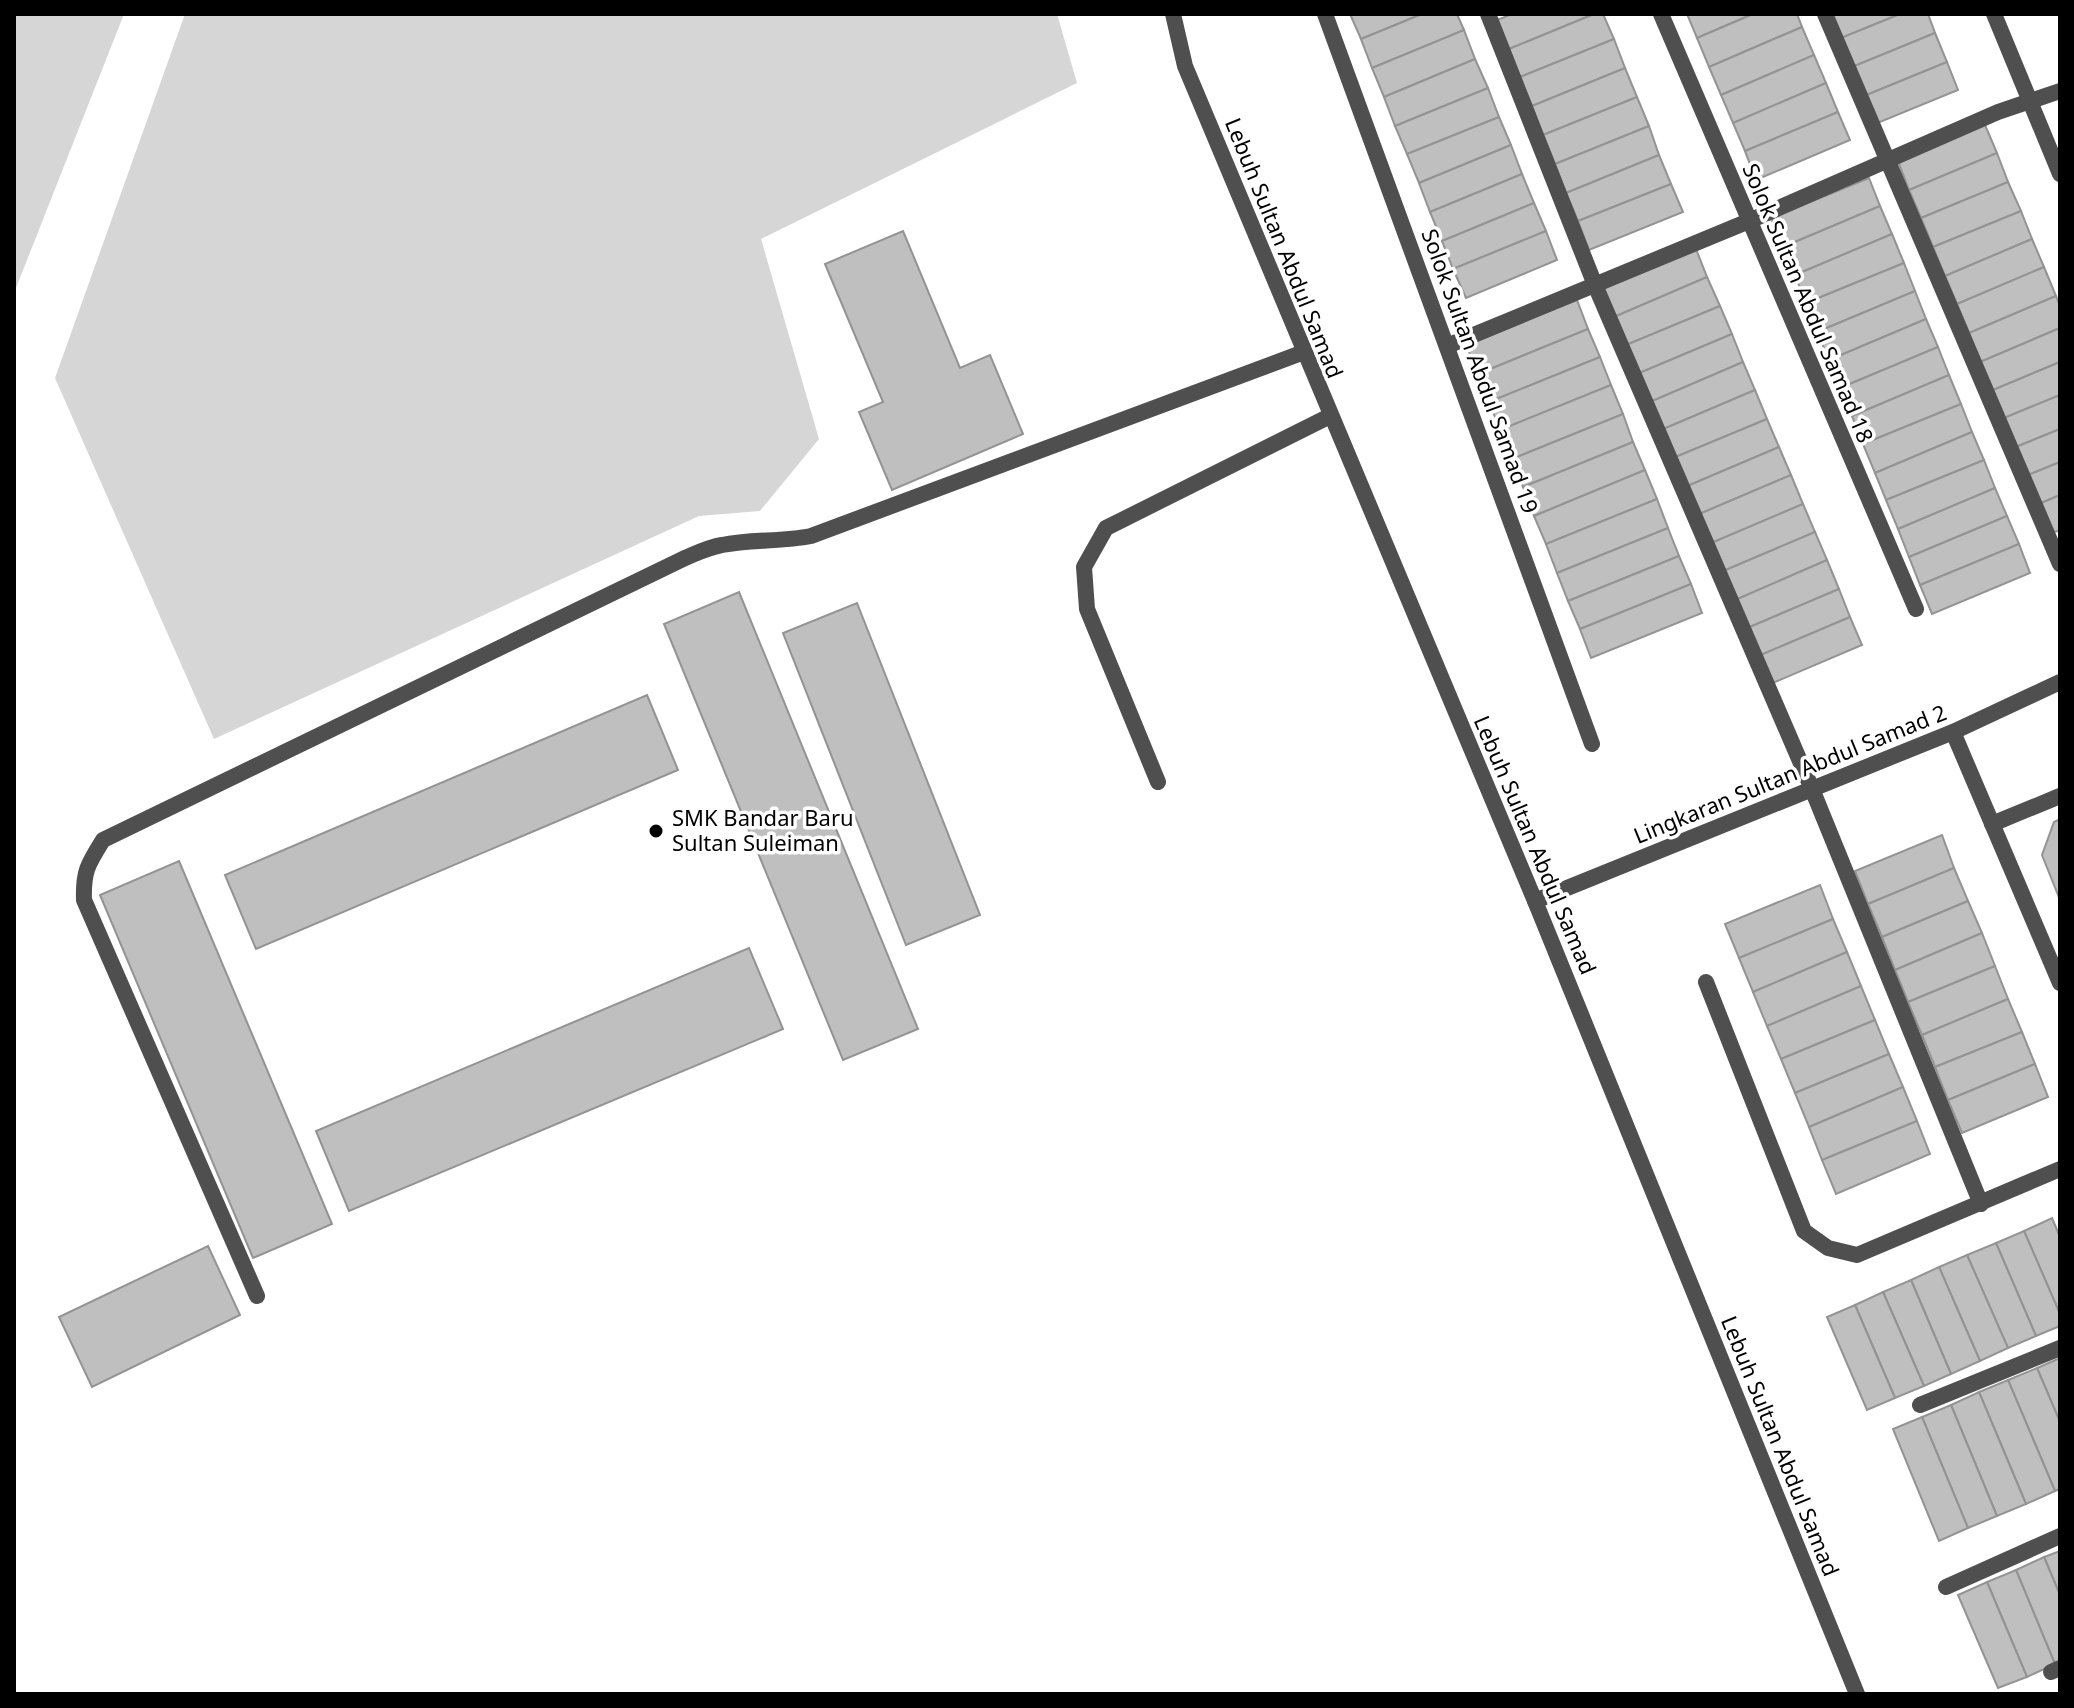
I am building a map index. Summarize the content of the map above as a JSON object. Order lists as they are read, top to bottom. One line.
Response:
{"streets":{"street":["Lebuh Sultan Abdul Samad","Solok Sultan Abdul Samad 18","Solok Sultan Abdul Samad 19","Lingkaran Sultan Abdul Samad 2"]},"crossings":[["Lebuh Sultan Abdul Samad","Lingkaran Sultan Abdul Samad 2"]],"places":["SMK Bandar Baru Sultan Suleiman"]}
